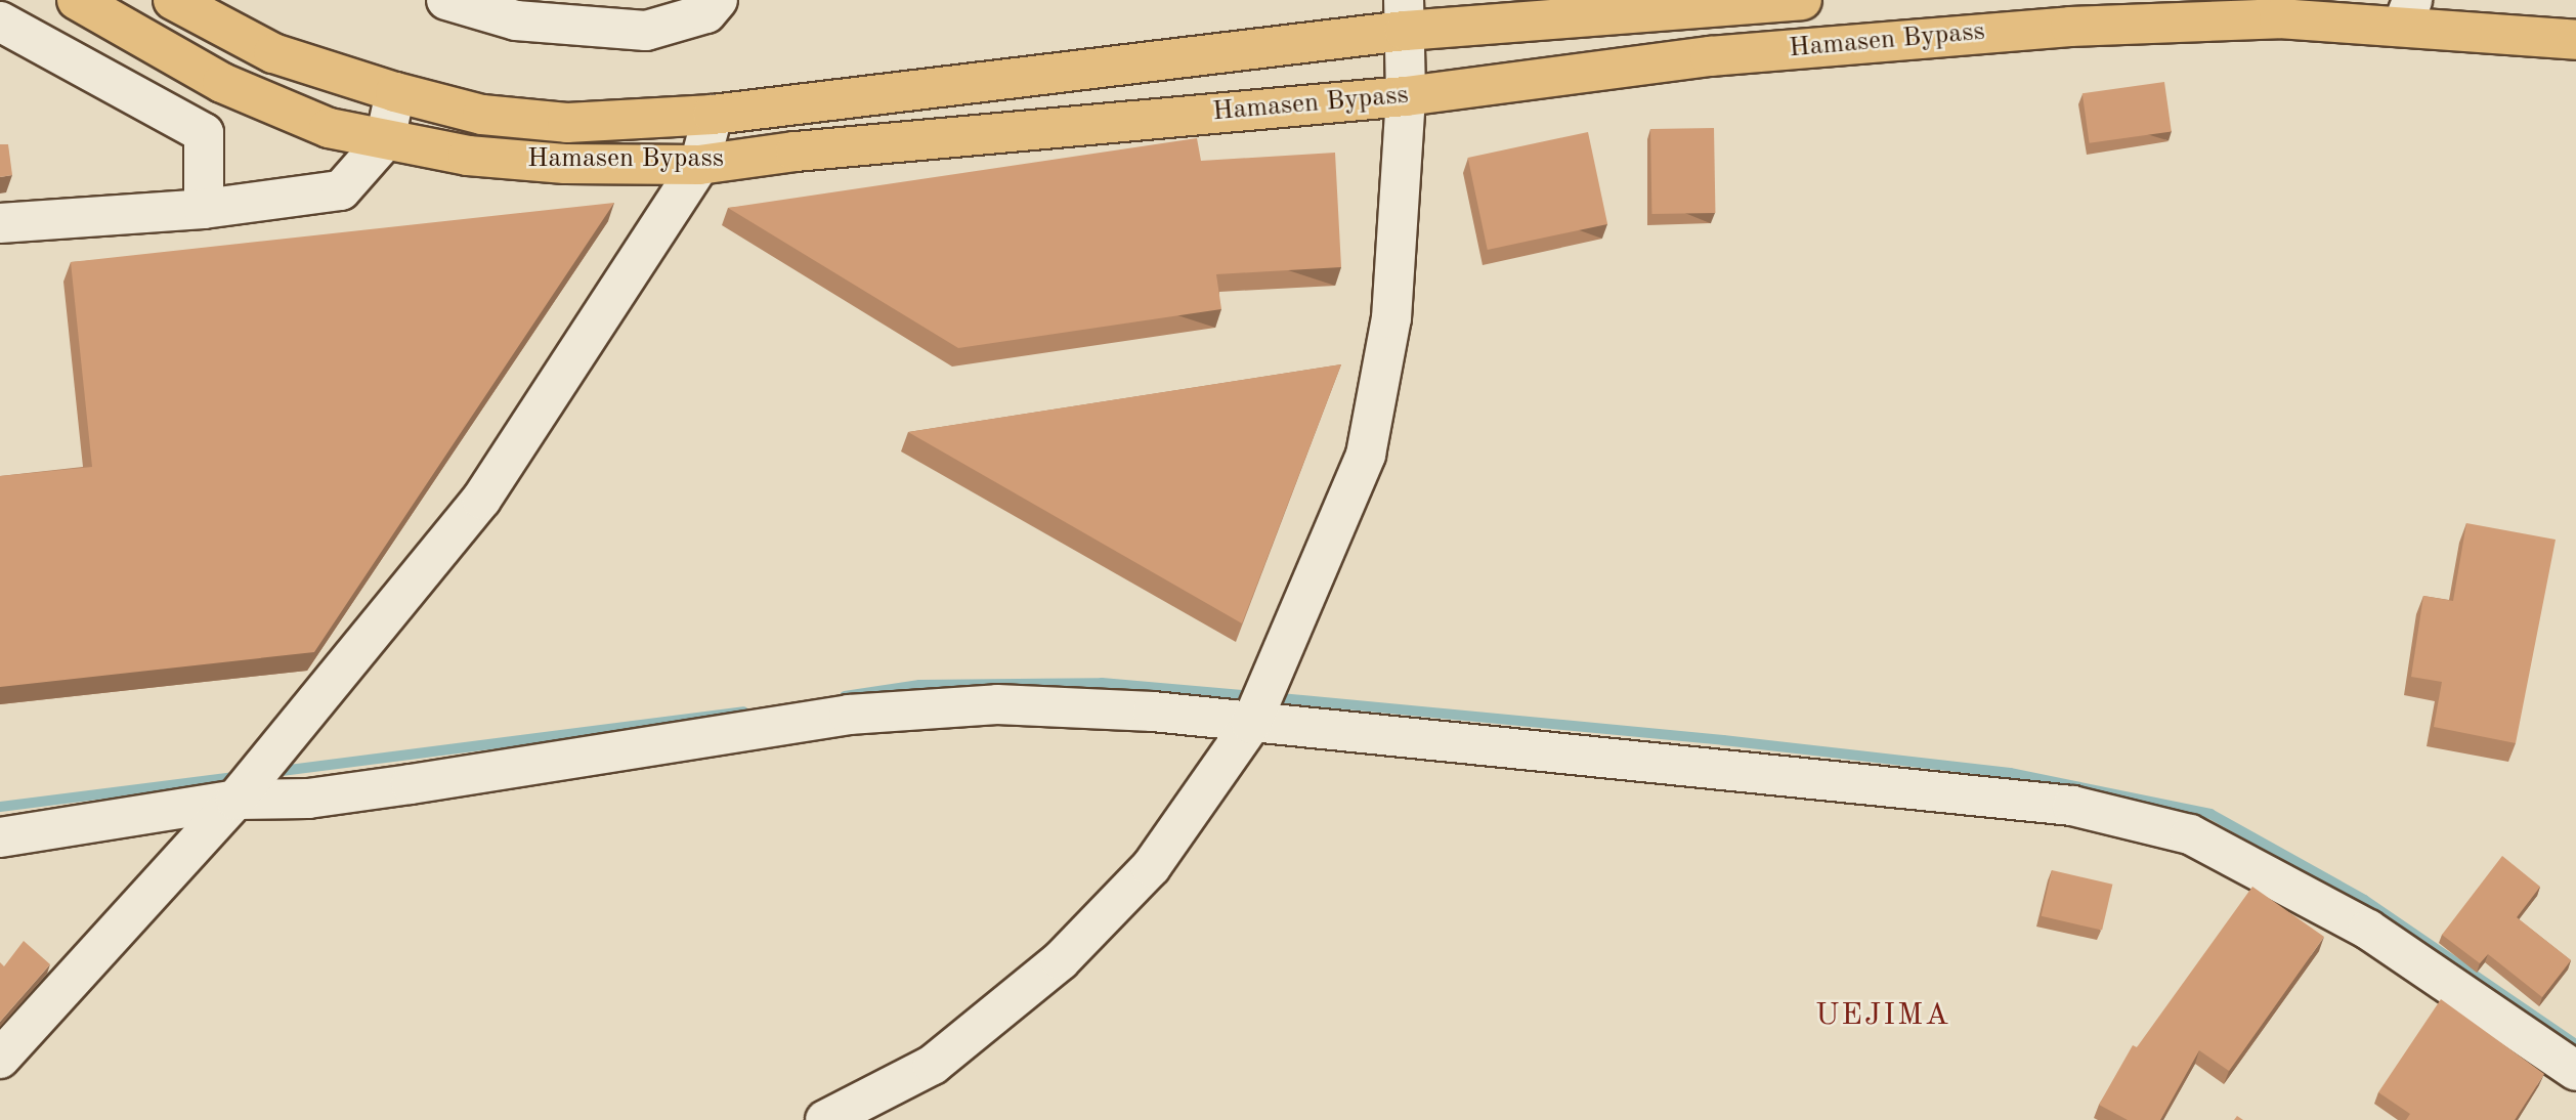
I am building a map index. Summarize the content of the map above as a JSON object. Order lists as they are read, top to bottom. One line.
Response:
{"streets":{"highway":["Hamasen Bypass"]},"districts":["UEJIMA"]}
